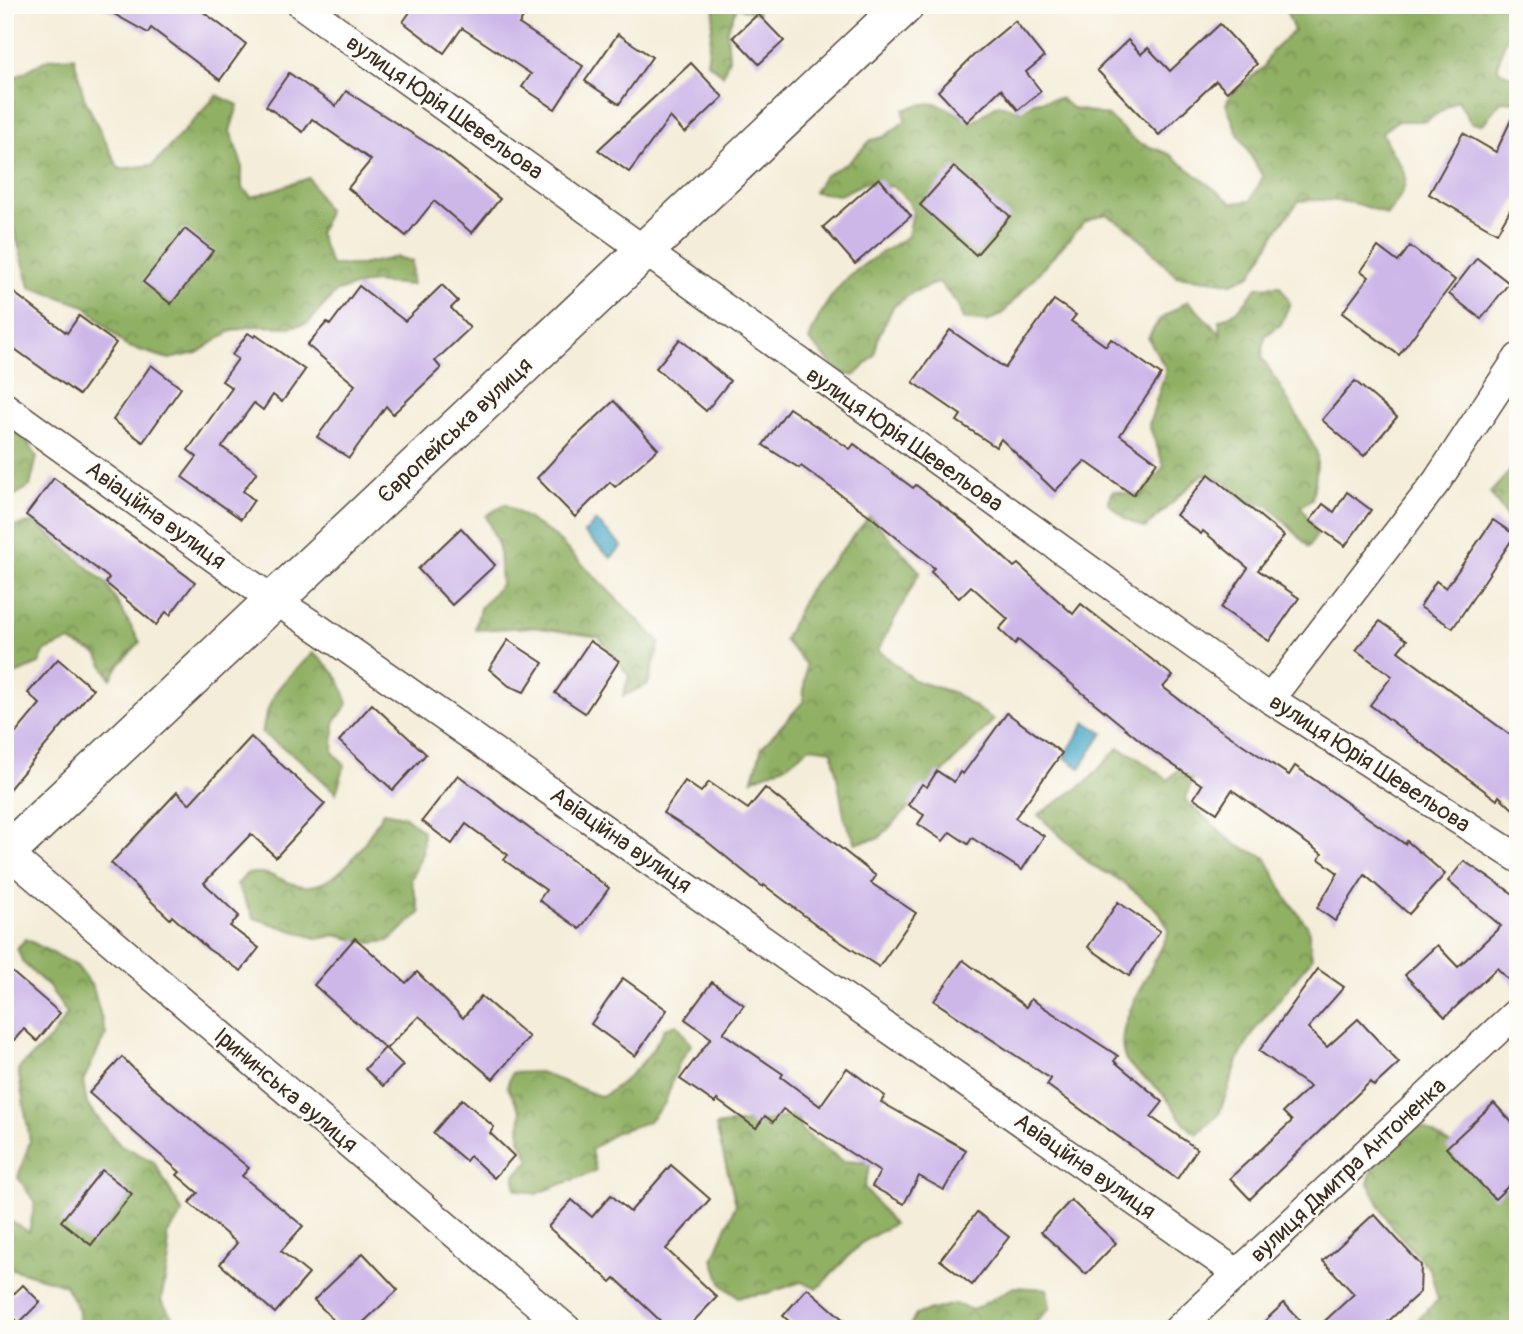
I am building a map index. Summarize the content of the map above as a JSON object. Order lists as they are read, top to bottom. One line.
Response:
{"streets":{"main road":["Європейська вулиця"],"street":["вулиця Юрія Шевельова","Авіаційна вулиця","Ірининська вулиця","вулиця Дмитра Антоненка"]},"crossings":[["вулиця Юрія Шевельова","Європейська вулиця"],["Європейська вулиця","Авіаційна вулиця"],["Європейська вулиця","Ірининська вулиця"],["Авіаційна вулиця","вулиця Дмитра Антоненка"]]}
